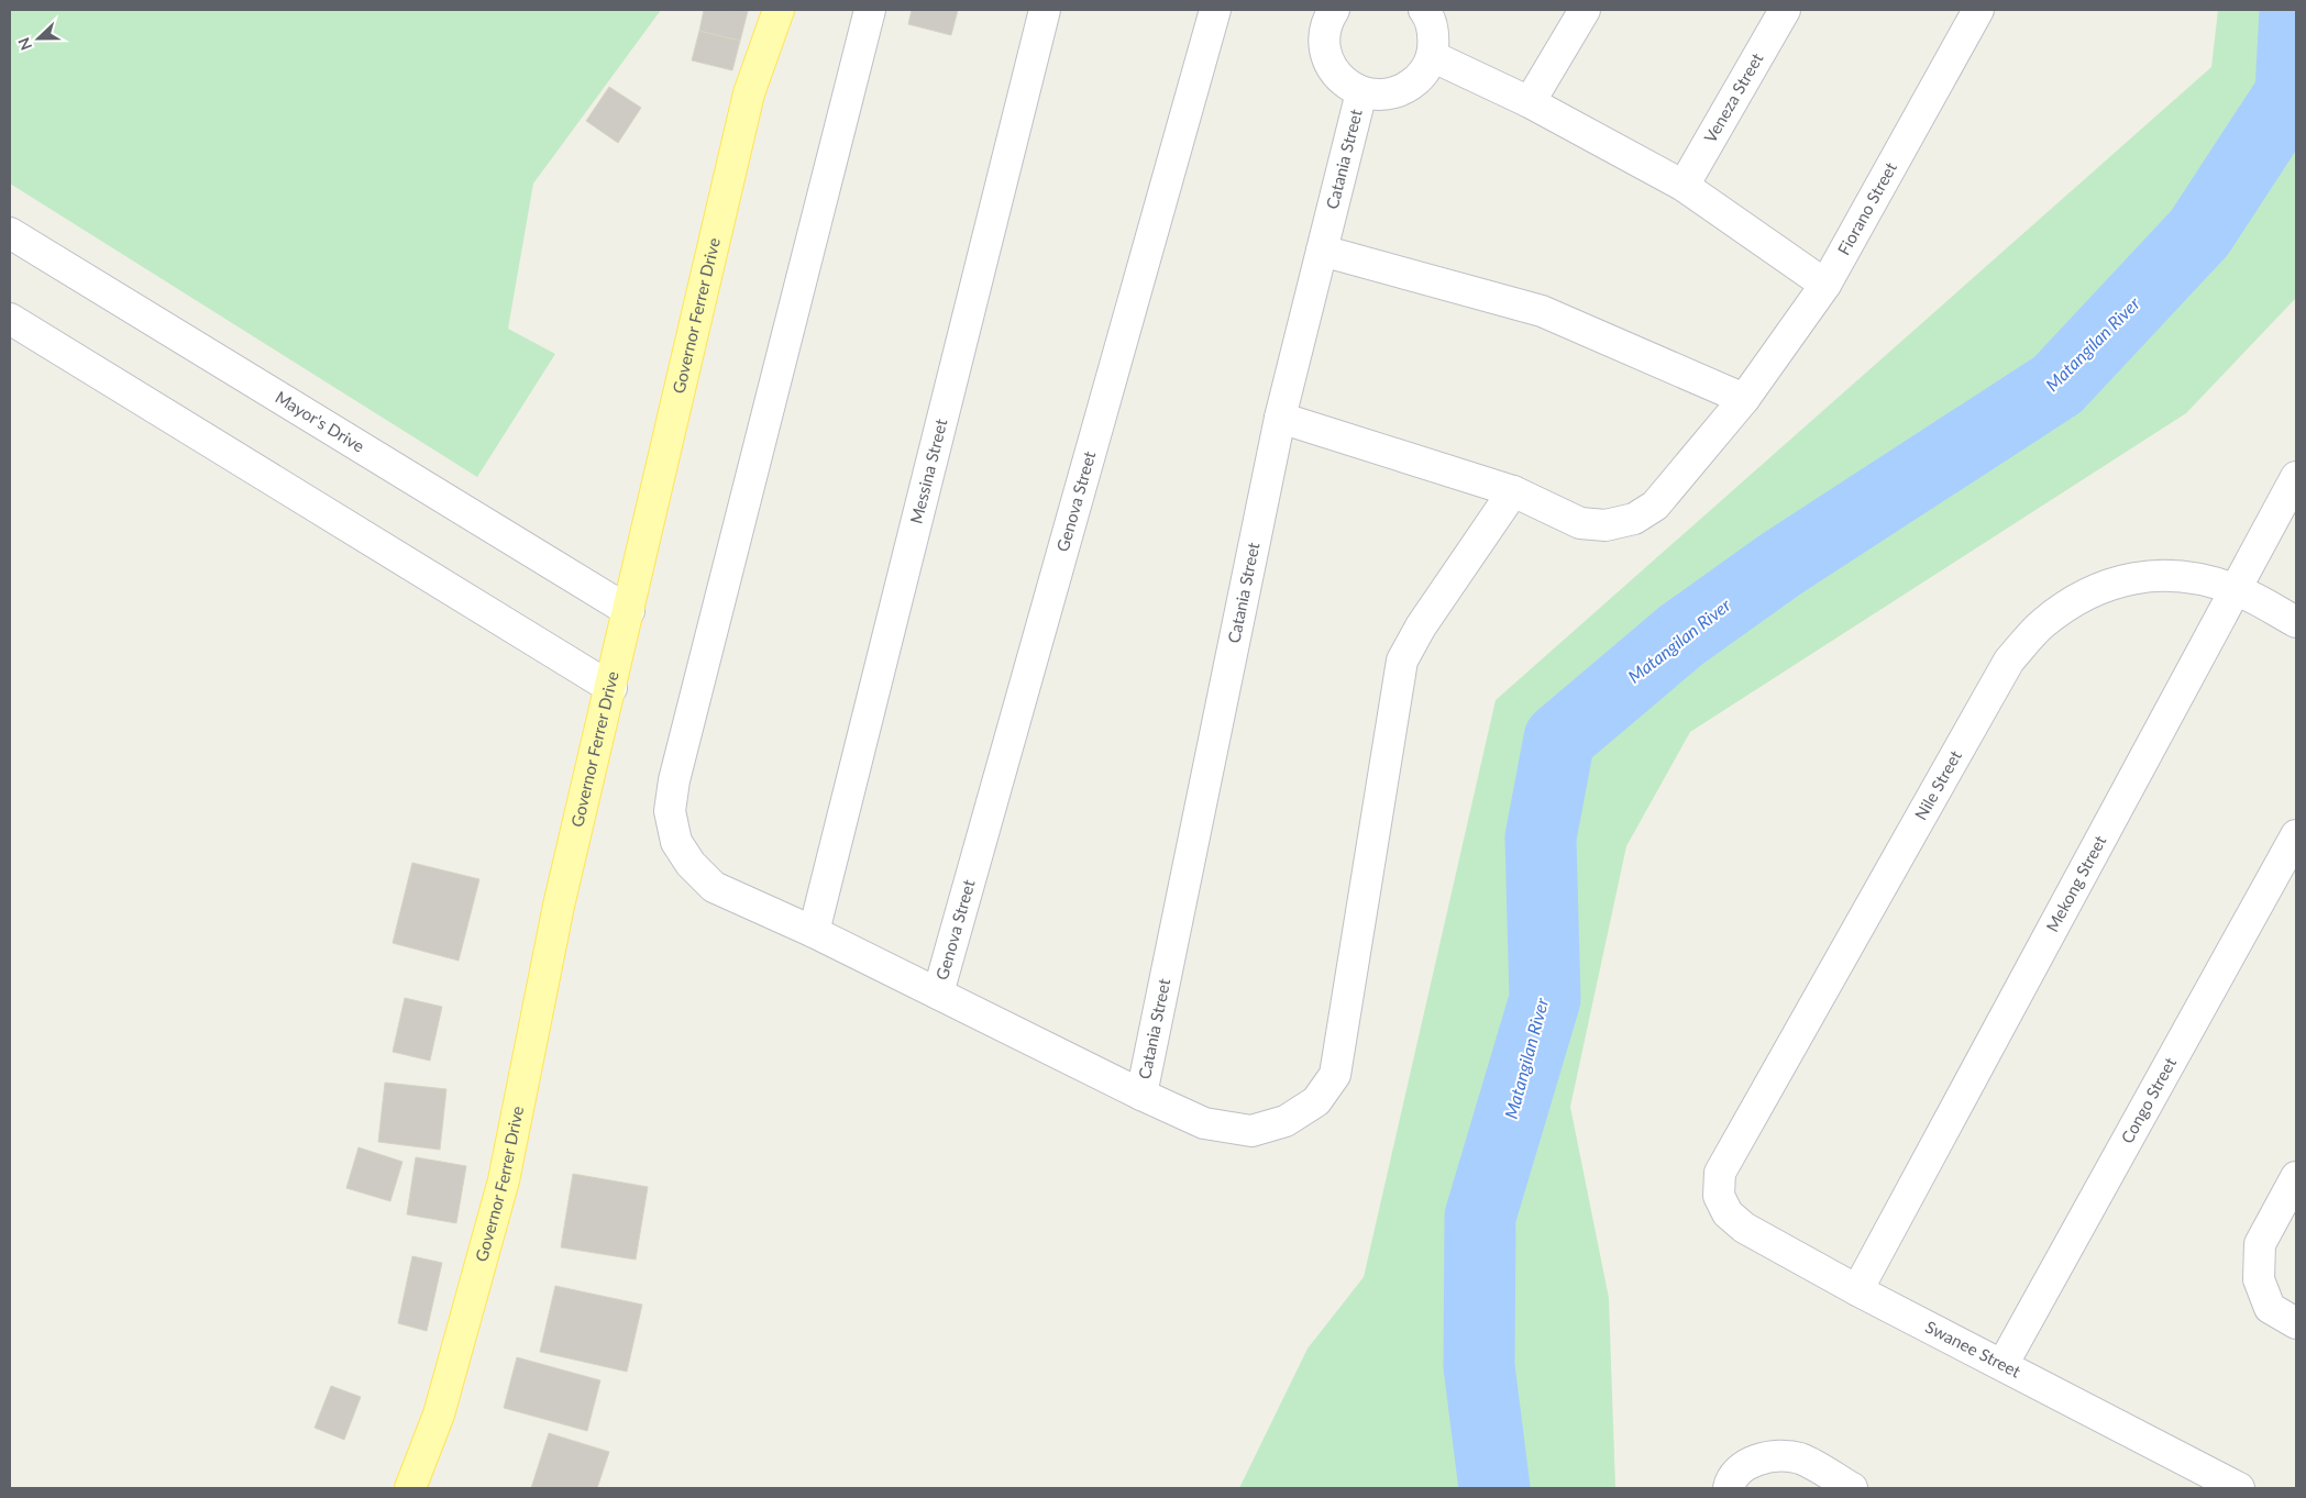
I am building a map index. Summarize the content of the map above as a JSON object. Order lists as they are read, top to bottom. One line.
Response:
{"streets":{"main road":["Governor Ferrer Drive"],"street":["Veneza Street","Catania Street","Fiorano Street","Mayor's Drive","Messina Street","Genova Street","Nile Street","Mekong Street","Congo Street","Swanee Street"]},"crossings":[["Catania Street","Fiorano Street"],["Governor Ferrer Drive","Mayor's Drive"],["Nile Street","Mekong Street"],["Nile Street","Swanee Street"],["Mekong Street","Swanee Street"],["Congo Street","Swanee Street"]],"water":["Matangilan River"],"north":"left"}
